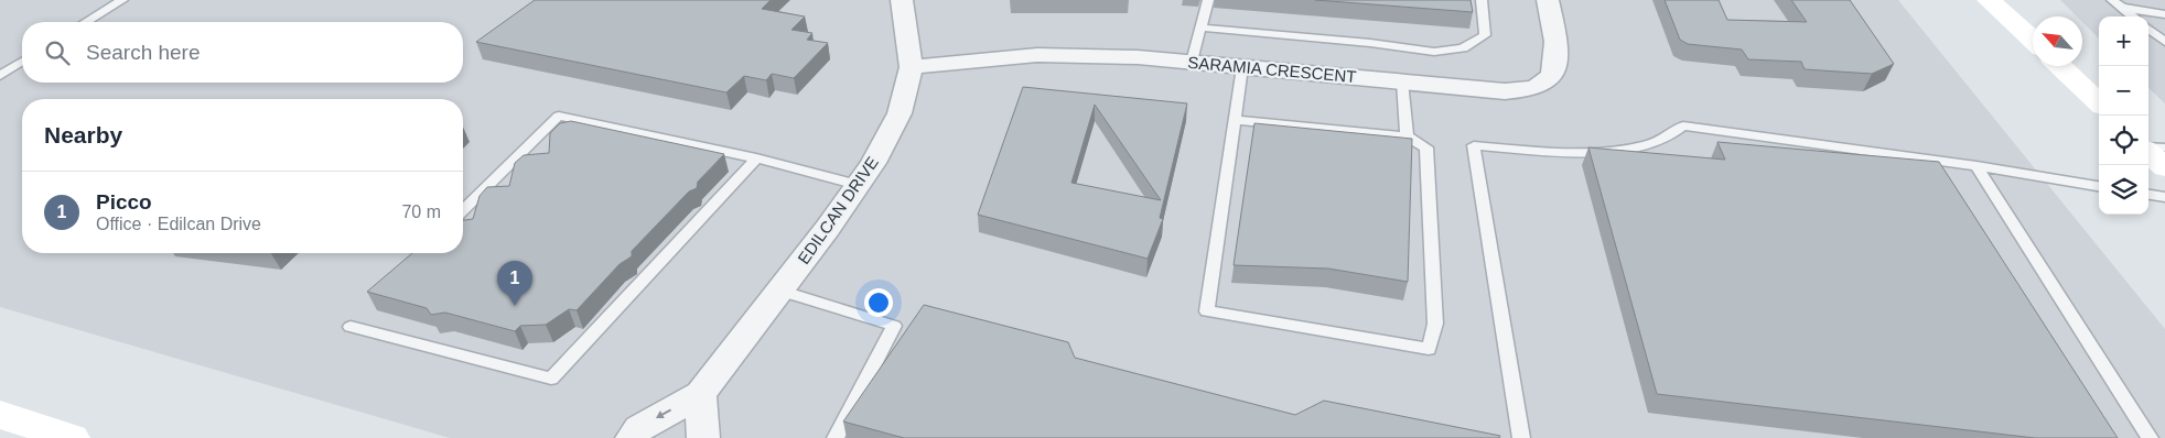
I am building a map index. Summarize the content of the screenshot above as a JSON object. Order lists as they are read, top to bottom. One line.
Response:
{"streets":{"street":["SARAMIA CRESCENT","EDILCAN DRIVE"]},"crossings":[["SARAMIA CRESCENT","EDILCAN DRIVE"]],"north":"top left","page":{"map_buttons":["+","−"],"search":"Search here","heading":"Nearby","list":[{"mark":"1","name":"Picco","note":"Office · Edilcan Drive","value":"70 m"}],"pins":"1"}}
